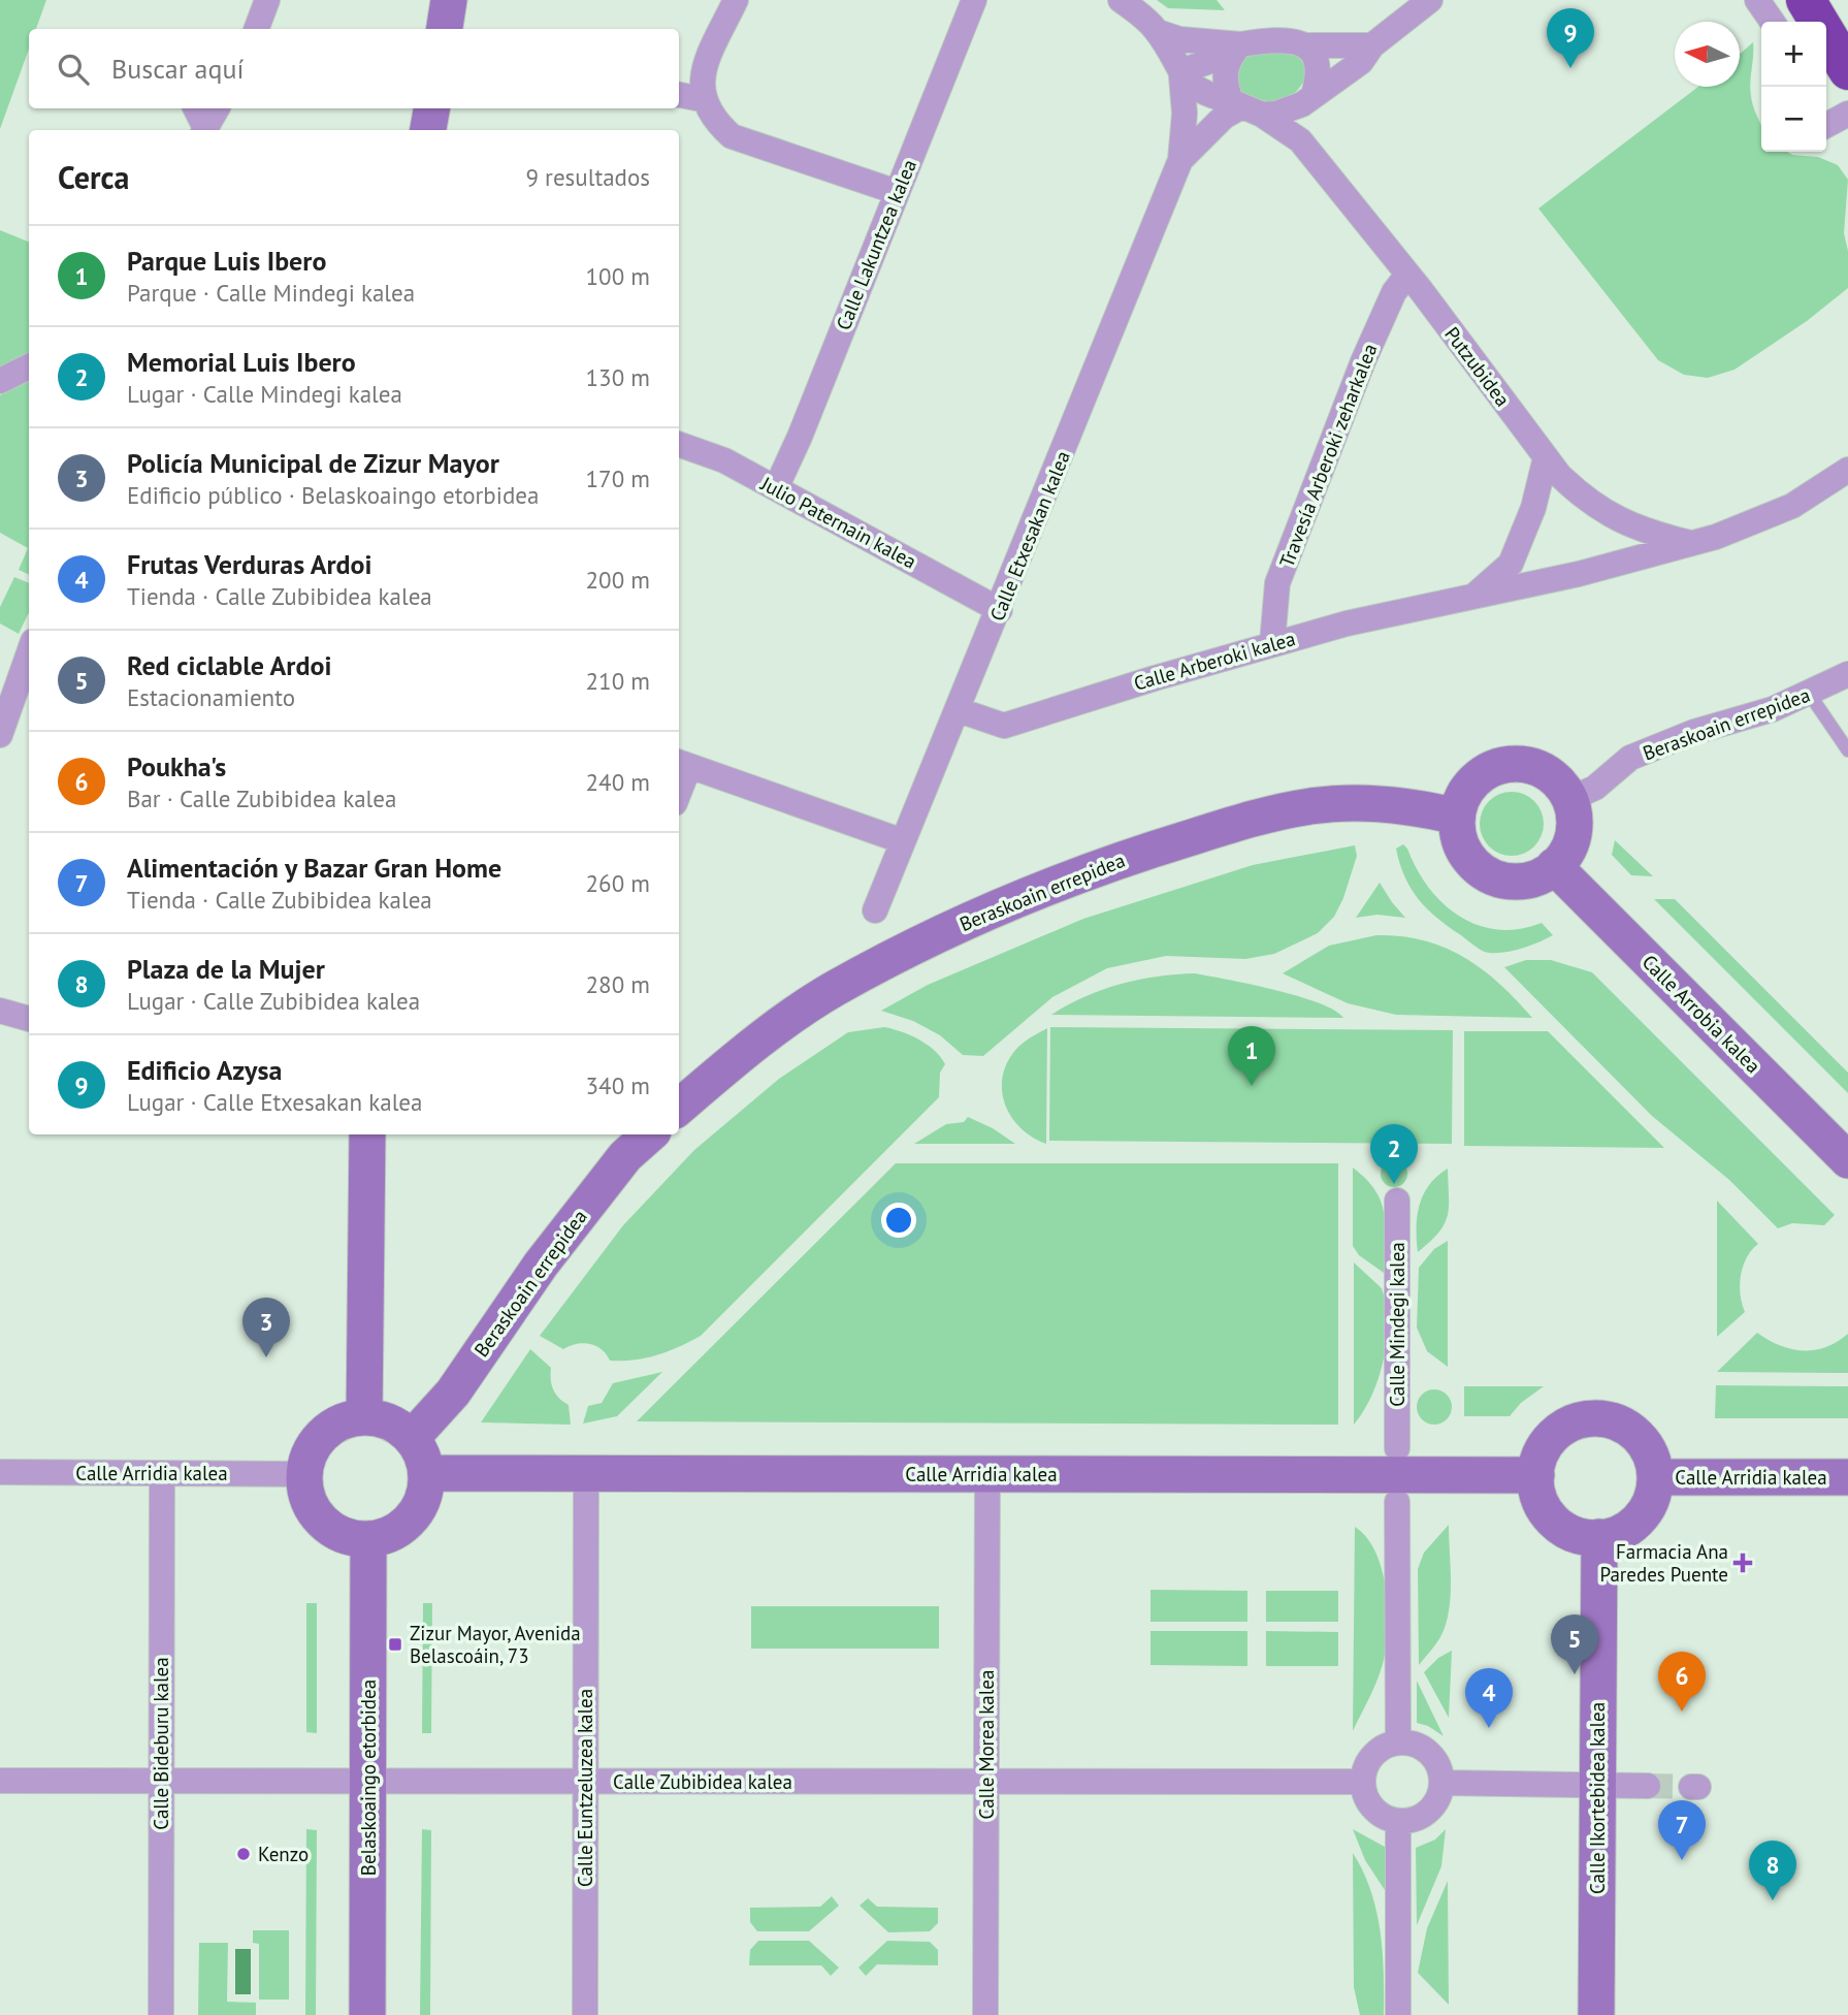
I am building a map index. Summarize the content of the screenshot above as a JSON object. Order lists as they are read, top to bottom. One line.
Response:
{"streets":{"street":["Calle Lakuntzea kalea","Putzubidea","Travesía Arberoki zeharkalea","Julio Paternain kalea","Calle Etxesakan kalea","Calle Arberoki kalea","Beraskoain errepidea","Calle Arrobia kalea","Calle Mindegi kalea","Calle Arridia kalea","Calle Bideburu kalea","Calle Morea kalea","Belaskoaingo etorbidea","Calle Zubibidea kalea","Calle Euntzeluzea kalea","Calle Ikortebidea kalea"]},"crossings":[["Calle Lakuntzea kalea","Julio Paternain kalea"],["Putzubidea","Travesía Arberoki zeharkalea"],["Putzubidea","Calle Etxesakan kalea"],["Putzubidea","Calle Arberoki kalea"],["Travesía Arberoki zeharkalea","Calle Arberoki kalea"],["Julio Paternain kalea","Calle Etxesakan kalea"],["Calle Etxesakan kalea","Calle Arberoki kalea"],["Beraskoain errepidea","Calle Arrobia kalea"],["Beraskoain errepidea","Calle Arridia kalea"],["Beraskoain errepidea","Belaskoaingo etorbidea"],["Calle Arridia kalea","Calle Bideburu kalea"],["Calle Arridia kalea","Calle Morea kalea"],["Calle Arridia kalea","Belaskoaingo etorbidea"],["Calle Arridia kalea","Calle Euntzeluzea kalea"],["Calle Arridia kalea","Calle Ikortebidea kalea"],["Calle Bideburu kalea","Calle Zubibidea kalea"],["Calle Morea kalea","Calle Zubibidea kalea"],["Belaskoaingo etorbidea","Calle Zubibidea kalea"],["Calle Zubibidea kalea","Calle Euntzeluzea kalea"]],"places":{"health":["Farmacia Ana Paredes Puente"],"transit":["Zizur Mayor, Avenida Belascoáin, 73"],"other":["Kenzo"]},"north":"left","page":{"pins":["9","1","2","3","5","6","4","7","8"],"map_buttons":["+","−"],"search":"Buscar aquí","heading":["Cerca","9 resultados"],"list":[{"mark":"1","name":"Parque Luis Ibero","note":"Parque · Calle Mindegi kalea","value":"100 m"},{"mark":"2","name":"Memorial Luis Ibero","note":"Lugar · Calle Mindegi kalea","value":"130 m"},{"mark":"3","name":"Policía Municipal de Zizur Mayor","note":"Edificio público · Belaskoaingo etorbidea","value":"170 m"},{"mark":"4","name":"Frutas Verduras Ardoi","note":"Tienda · Calle Zubibidea kalea","value":"200 m"},{"mark":"5","name":"Red ciclable Ardoi","note":"Estacionamiento","value":"210 m"},{"mark":"6","name":"Poukha's","note":"Bar · Calle Zubibidea kalea","value":"240 m"},{"mark":"7","name":"Alimentación y Bazar Gran Home","note":"Tienda · Calle Zubibidea kalea","value":"260 m"},{"mark":"8","name":"Plaza de la Mujer","note":"Lugar · Calle Zubibidea kalea","value":"280 m"},{"mark":"9","name":"Edificio Azysa","note":"Lugar · Calle Etxesakan kalea","value":"340 m"}]}}
